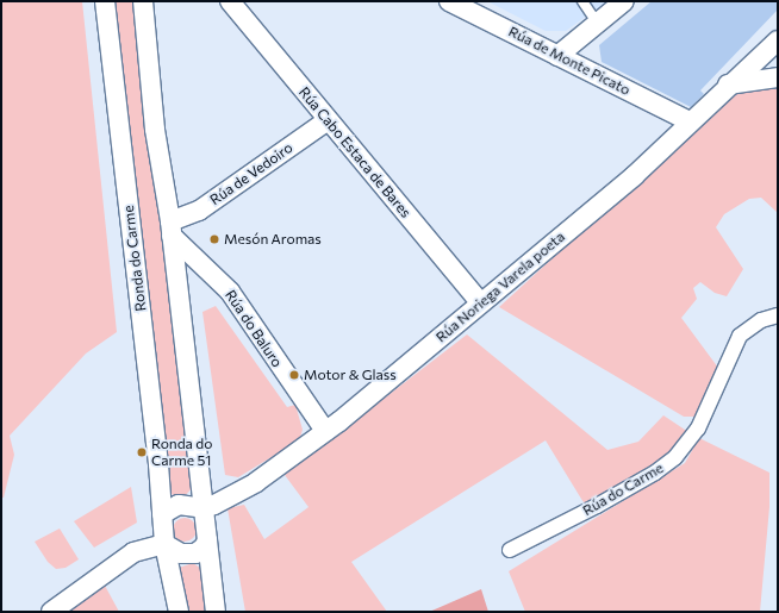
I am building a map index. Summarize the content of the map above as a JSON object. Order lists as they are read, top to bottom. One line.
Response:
{"streets":{"street":["Rúa de Monte Picato","Rúa Cabo Estaca de Bares","Rúa de Vedoiro","Ronda do Carme","Rúa Noriega Varela poeta","Rúa do Baluro","Rúa do Carme"]},"crossings":[["Rúa de Monte Picato","Rúa Noriega Varela poeta"],["Rúa Cabo Estaca de Bares","Rúa de Vedoiro"],["Rúa Cabo Estaca de Bares","Rúa Noriega Varela poeta"],["Rúa de Vedoiro","Rúa do Baluro"],["Ronda do Carme","Rúa Noriega Varela poeta"],["Rúa Noriega Varela poeta","Rúa do Baluro"]],"places":["Mesón Aromas","Motor & Glass","Ronda do Carme 51"]}
